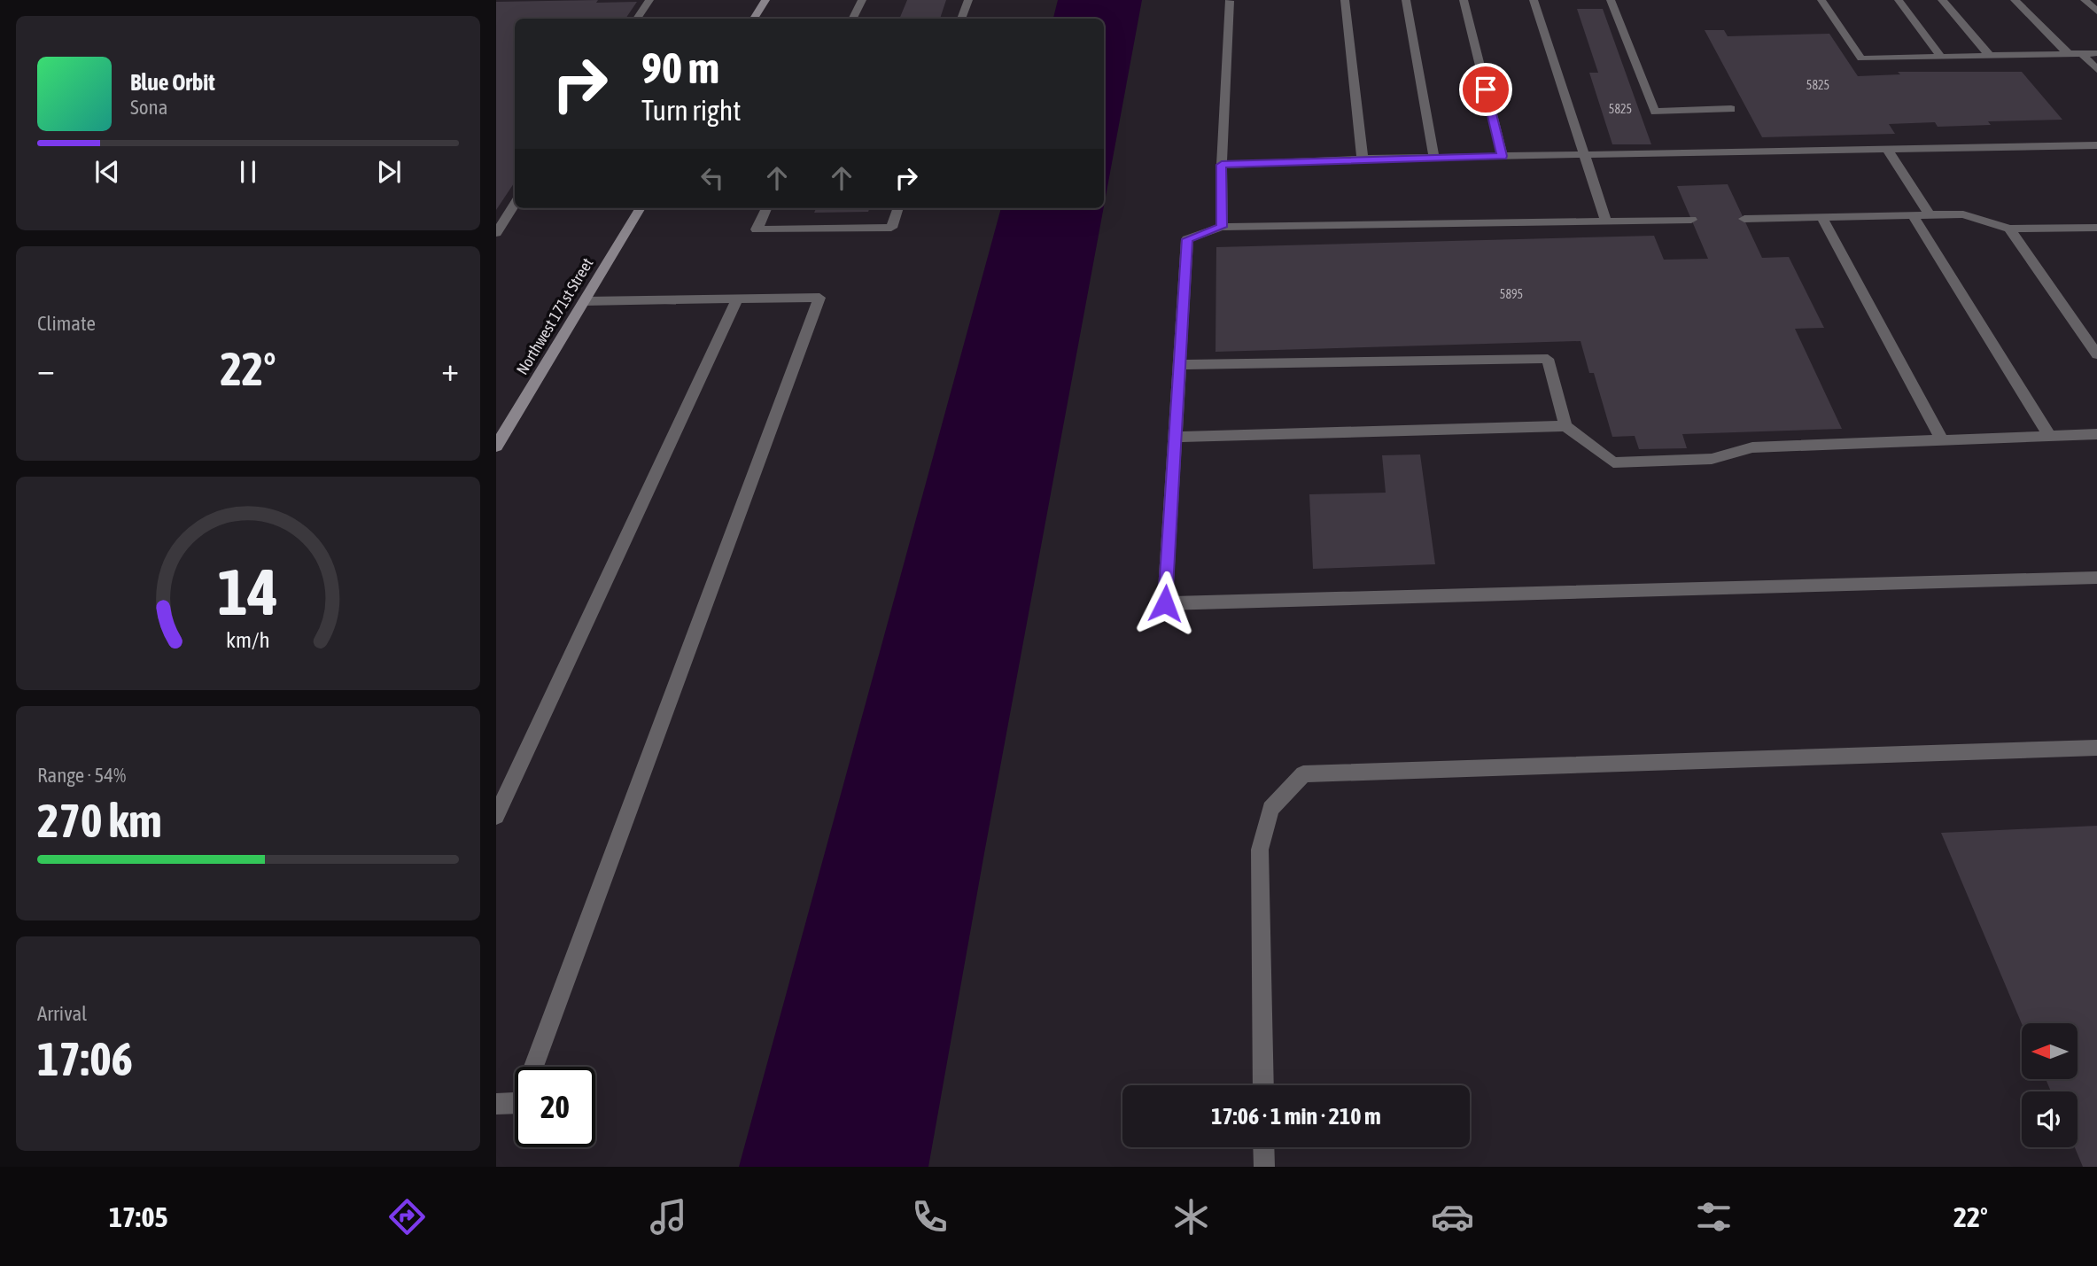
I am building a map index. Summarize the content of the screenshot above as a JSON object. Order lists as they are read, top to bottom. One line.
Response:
{"streets":{"street":["Northwest 171st Street"]},"house_numbers":["5825","5825","5895"],"north":"left","page":{"turn":["90 m","Turn right"],"song":["Blue Orbit","Sona"],"tile":["Climate",["Range · 54%","270 km"],["Arrival","17:06"]],"heat":["−","22°","+"],"limit":"20","trip":"17:06 · 1 min · 210 m","tabs":["17:05","22°"],"gauge":["14","km/h"]}}
